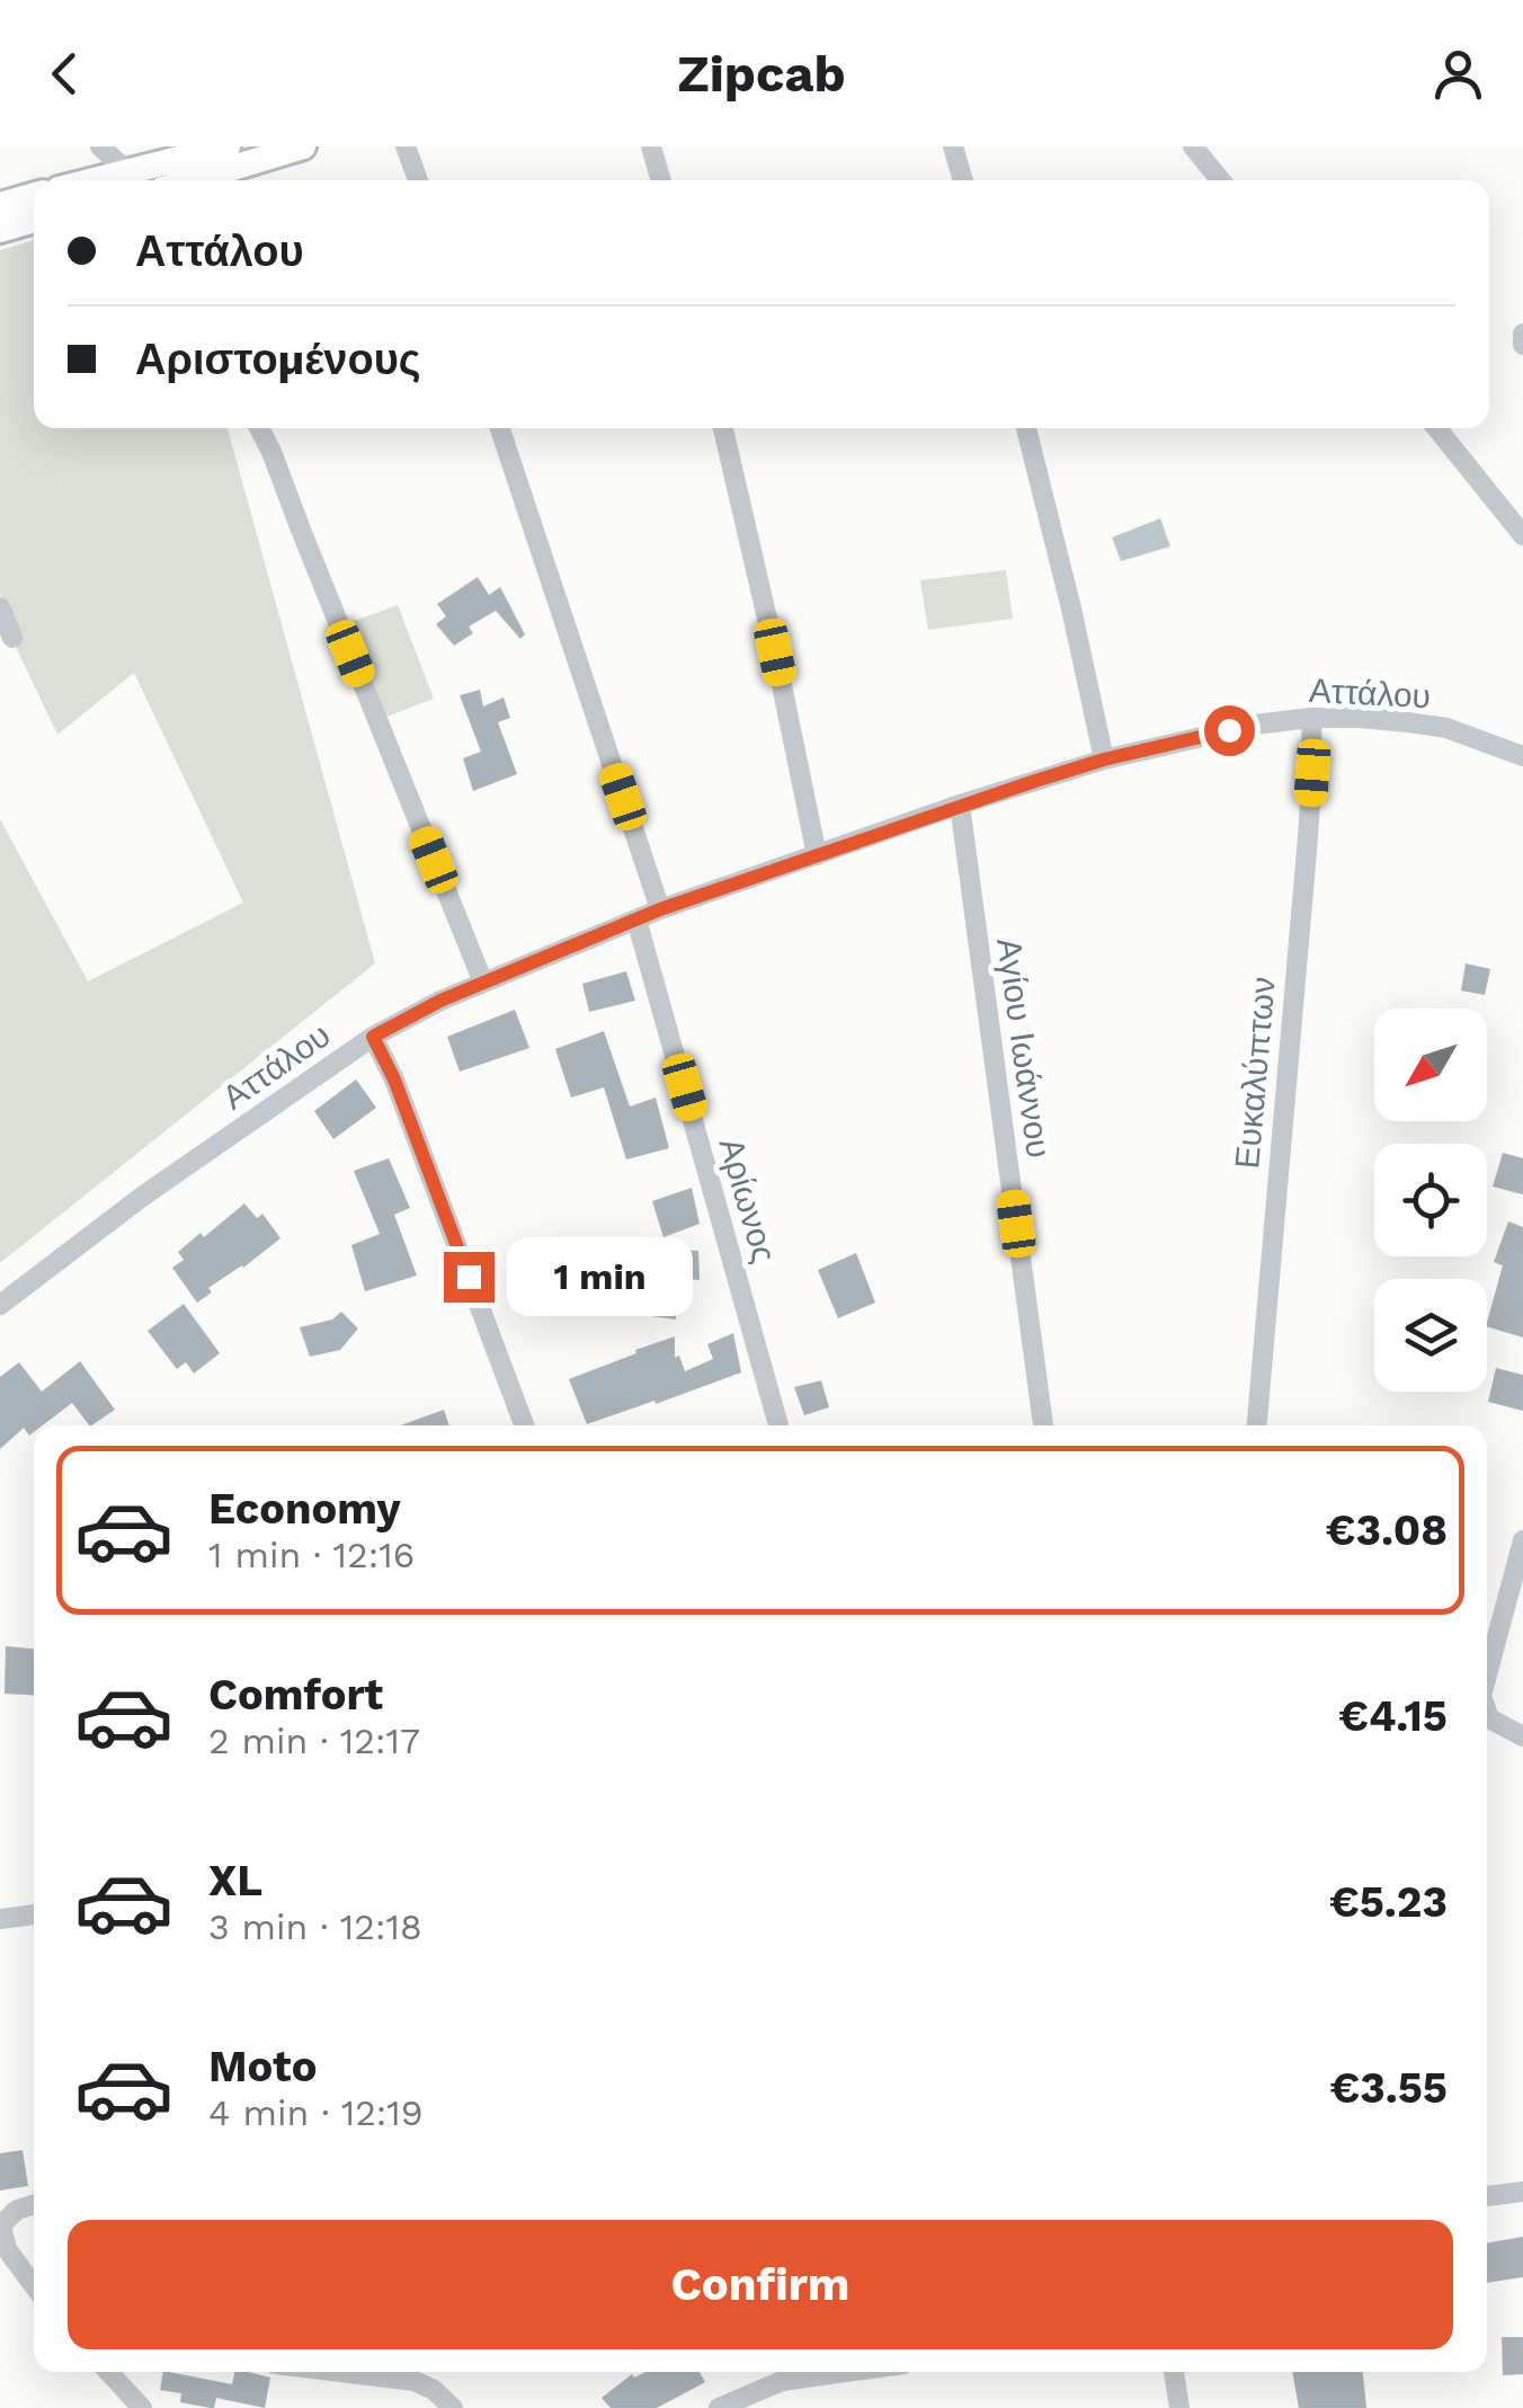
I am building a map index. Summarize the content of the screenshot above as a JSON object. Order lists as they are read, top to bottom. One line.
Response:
{"streets":{"street":["Αττάλου","Αγίου Ιωάννου","Ευκαλύπτων","Αρίωνος"]},"crossings":[["Αττάλου","Αγίου Ιωάννου"],["Αττάλου","Ευκαλύπτων"],["Αττάλου","Αρίωνος"]],"north":"bottom left","page":{"header":"Zipcab","banner":["Αττάλου","Αριστομένους"],"bubble":"1 min","list":[{"name":"Economy","note":"1 min · 12:16","value":"€3.08"},{"name":"Comfort","note":"2 min · 12:17","value":"€4.15"},{"name":"XL","note":"3 min · 12:18","value":"€5.23"},{"name":"Moto","note":"4 min · 12:19","value":"€3.55"}],"buttons":"Confirm"}}
